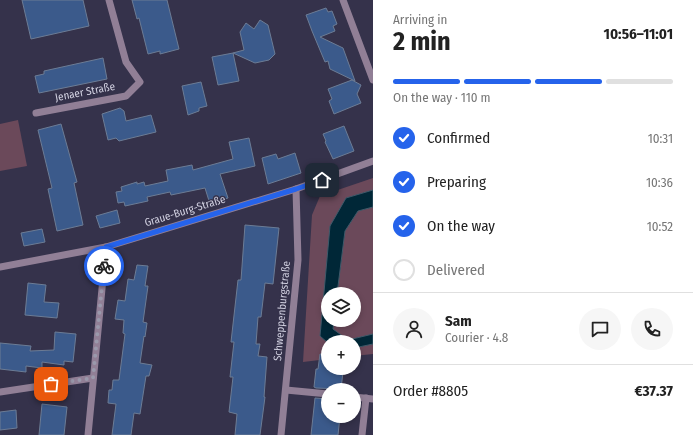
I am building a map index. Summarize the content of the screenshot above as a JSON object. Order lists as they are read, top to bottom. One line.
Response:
{"streets":{"street":["Jenaer Straße","Graue-Burg-Straße","Schweppenburgstraße"]},"crossings":[["Graue-Burg-Straße","Schweppenburgstraße"]],"page":{"heading":["2 min","Arriving in","10:56–11:01"],"panel":["Sam","Courier · 4.8","Order #8805","€37.37"],"bar":"On the way · 110 m","list":[["Confirmed","10:31"],["Preparing","10:36"],["On the way","10:52"],"Delivered"],"map_buttons":["+","−"]}}
